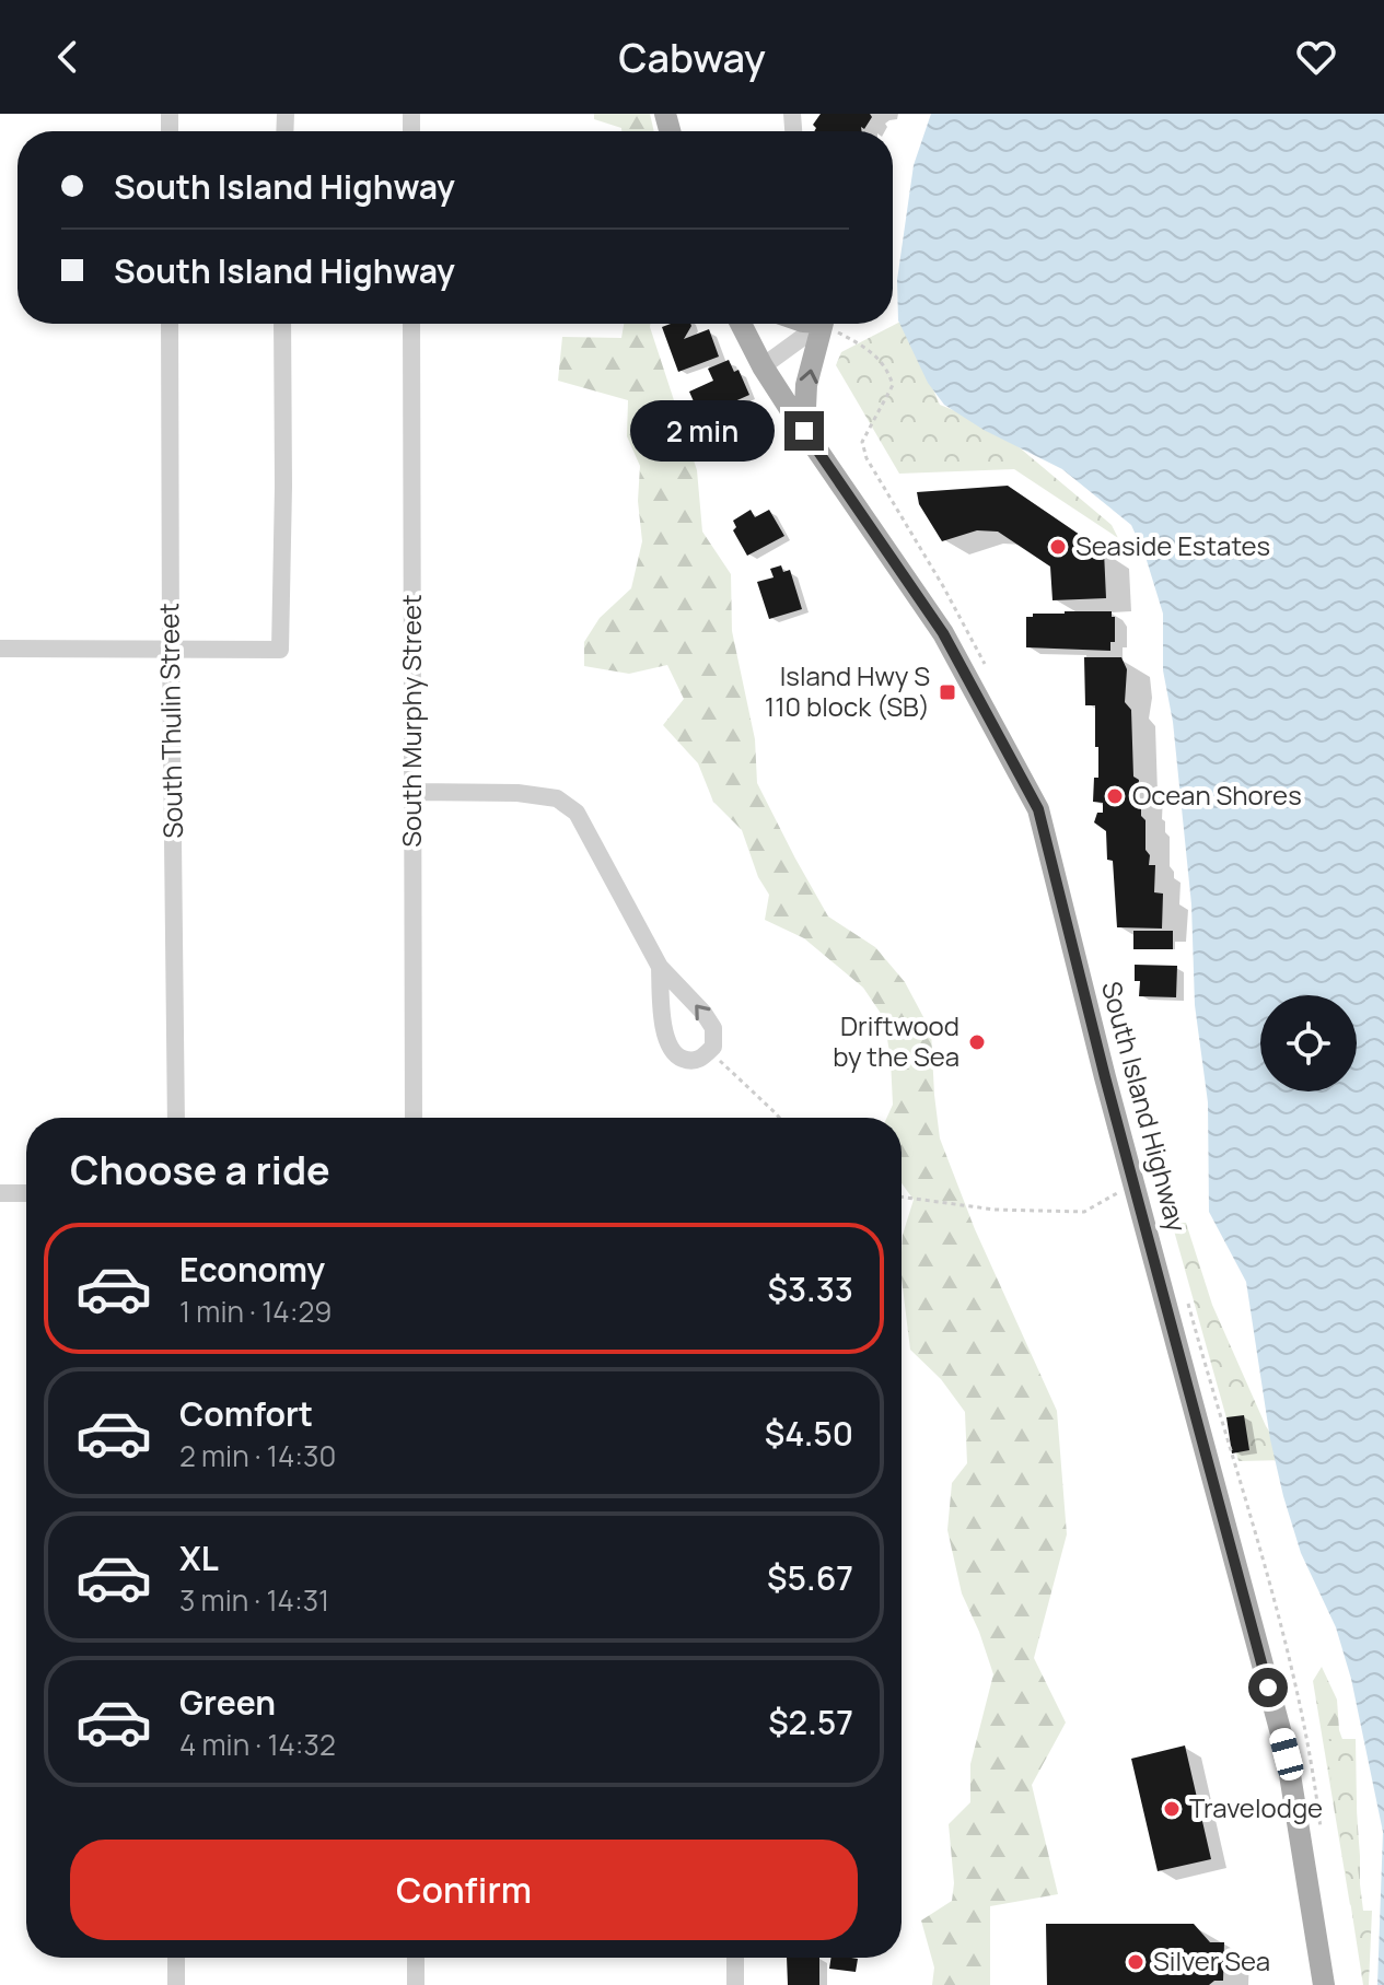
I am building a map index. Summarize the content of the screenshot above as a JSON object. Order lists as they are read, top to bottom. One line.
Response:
{"streets":{"main road":["South Island Highway"],"street":["South Thulin Street","South Murphy Street"]},"places":{"other":["Seaside Estates","Ocean Shores","Driftwood by the Sea","Travelodge","Silver Sea"],"transit":["Island Hwy S 110 block (SB)"]},"page":{"header":"Cabway","banner":["South Island Highway","South Island Highway"],"bubble":"2 min","heading":"Choose a ride","list":[{"name":"Economy","note":"1 min · 14:29","value":"$3.33"},{"name":"Comfort","note":"2 min · 14:30","value":"$4.50"},{"name":"XL","note":"3 min · 14:31","value":"$5.67"},{"name":"Green","note":"4 min · 14:32","value":"$2.57"}],"buttons":"Confirm"}}
